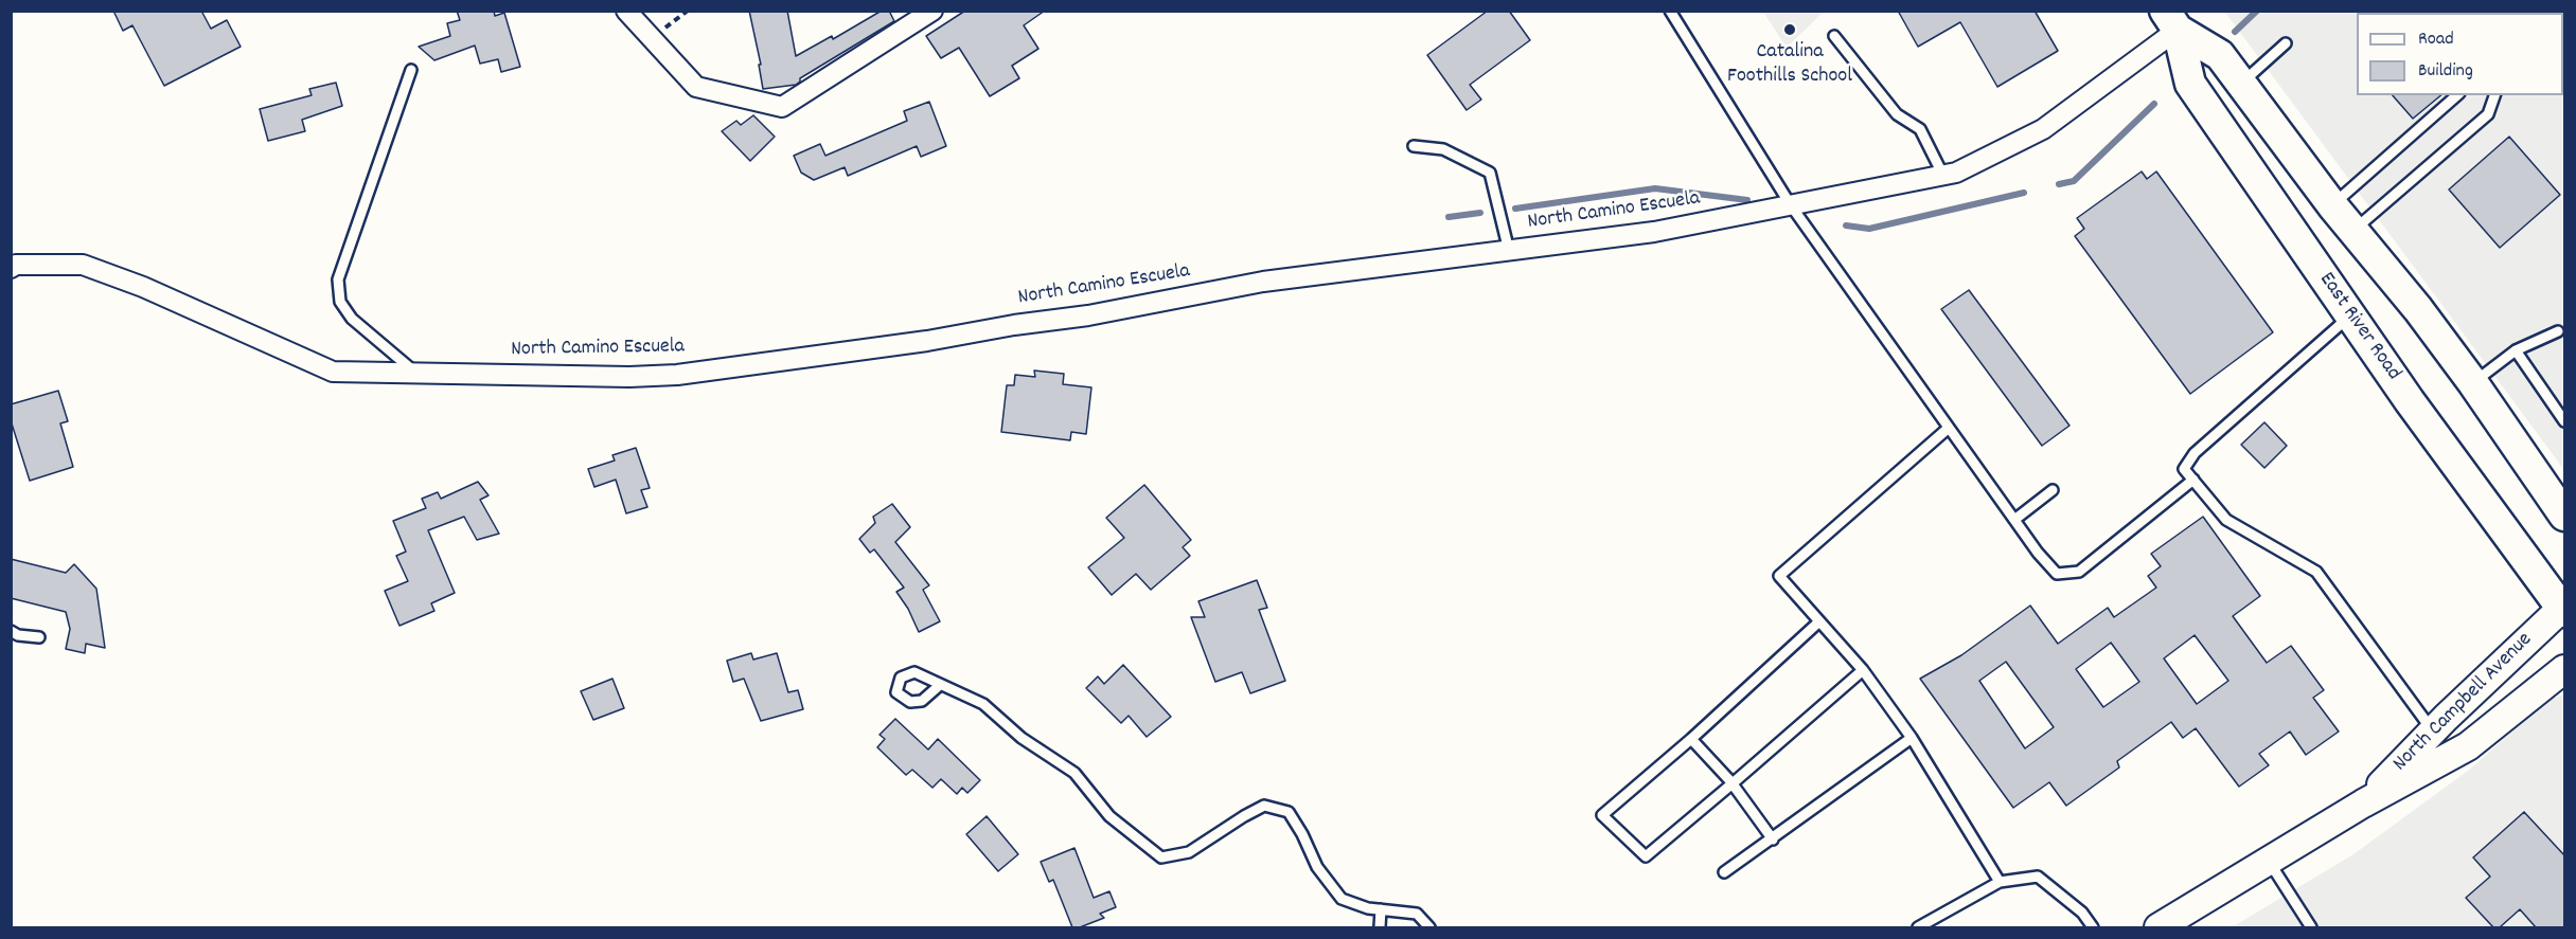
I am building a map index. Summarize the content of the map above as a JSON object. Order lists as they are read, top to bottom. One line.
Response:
{"streets":{"main road":["East River Road","North Campbell Avenue"],"street":["North Camino Escuela"]},"crossings":[["North Camino Escuela","East River Road"],["East River Road","North Campbell Avenue"]],"places":["Catalina Foothills School"],"legend":["Road","Building"]}
